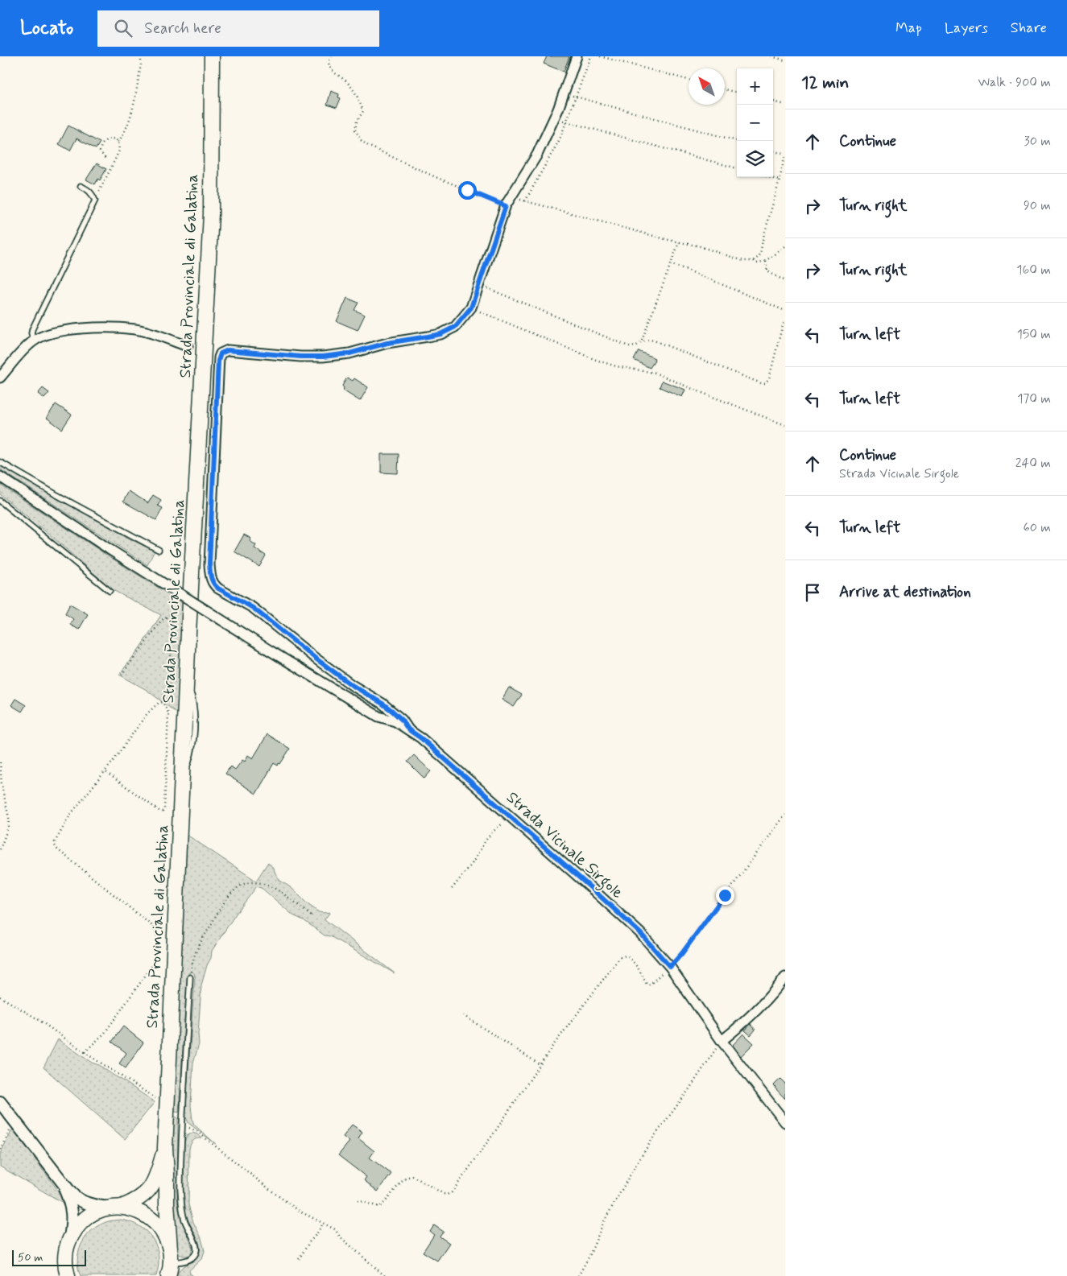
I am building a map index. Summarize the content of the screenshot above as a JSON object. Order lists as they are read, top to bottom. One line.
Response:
{"streets":{"main road":["Strada Provinciale di Galatina"],"street":["Strada Vicinale Sirgole"]},"scale_bar":"50 m","north":"top left","page":{"header":"Locato","search":"Search here","nav":["Map","Layers","Share"],"heading":["12 min","Walk · 900 m"],"map_buttons":["+","−"],"list":[["Continue","30 m"],["Turn right","90 m"],["Turn right","160 m"],["Turn left","150 m"],["Turn left","170 m"],["Continue","Strada Vicinale Sirgole","240 m"],["Turn left","60 m"],"Arrive at destination"],"scale":"50 m"}}
